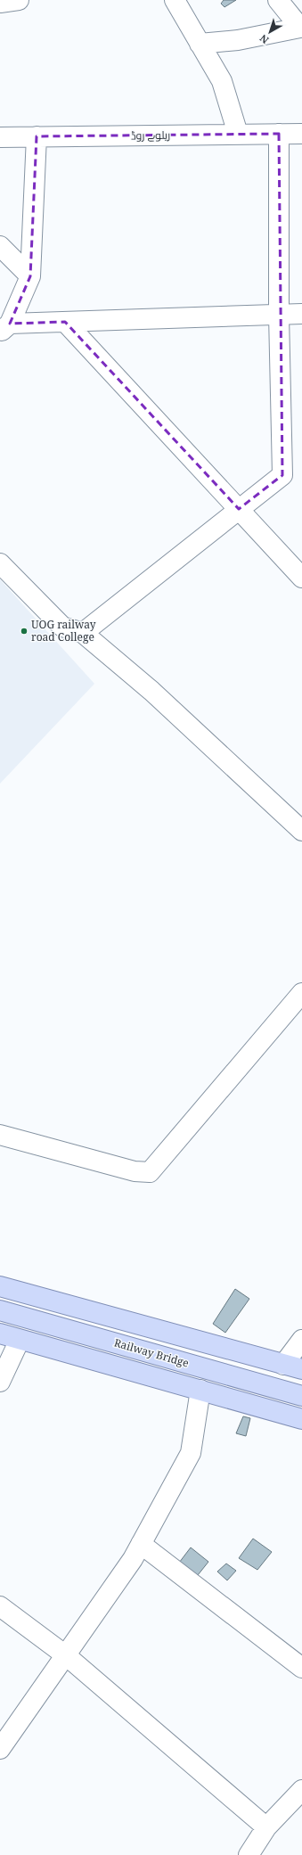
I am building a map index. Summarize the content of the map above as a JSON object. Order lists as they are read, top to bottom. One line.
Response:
{"streets":{"main road":["Railway Bridge"],"street":["ریلوے روڈ"]},"places":["UOG railway road College"],"north":"bottom left"}
